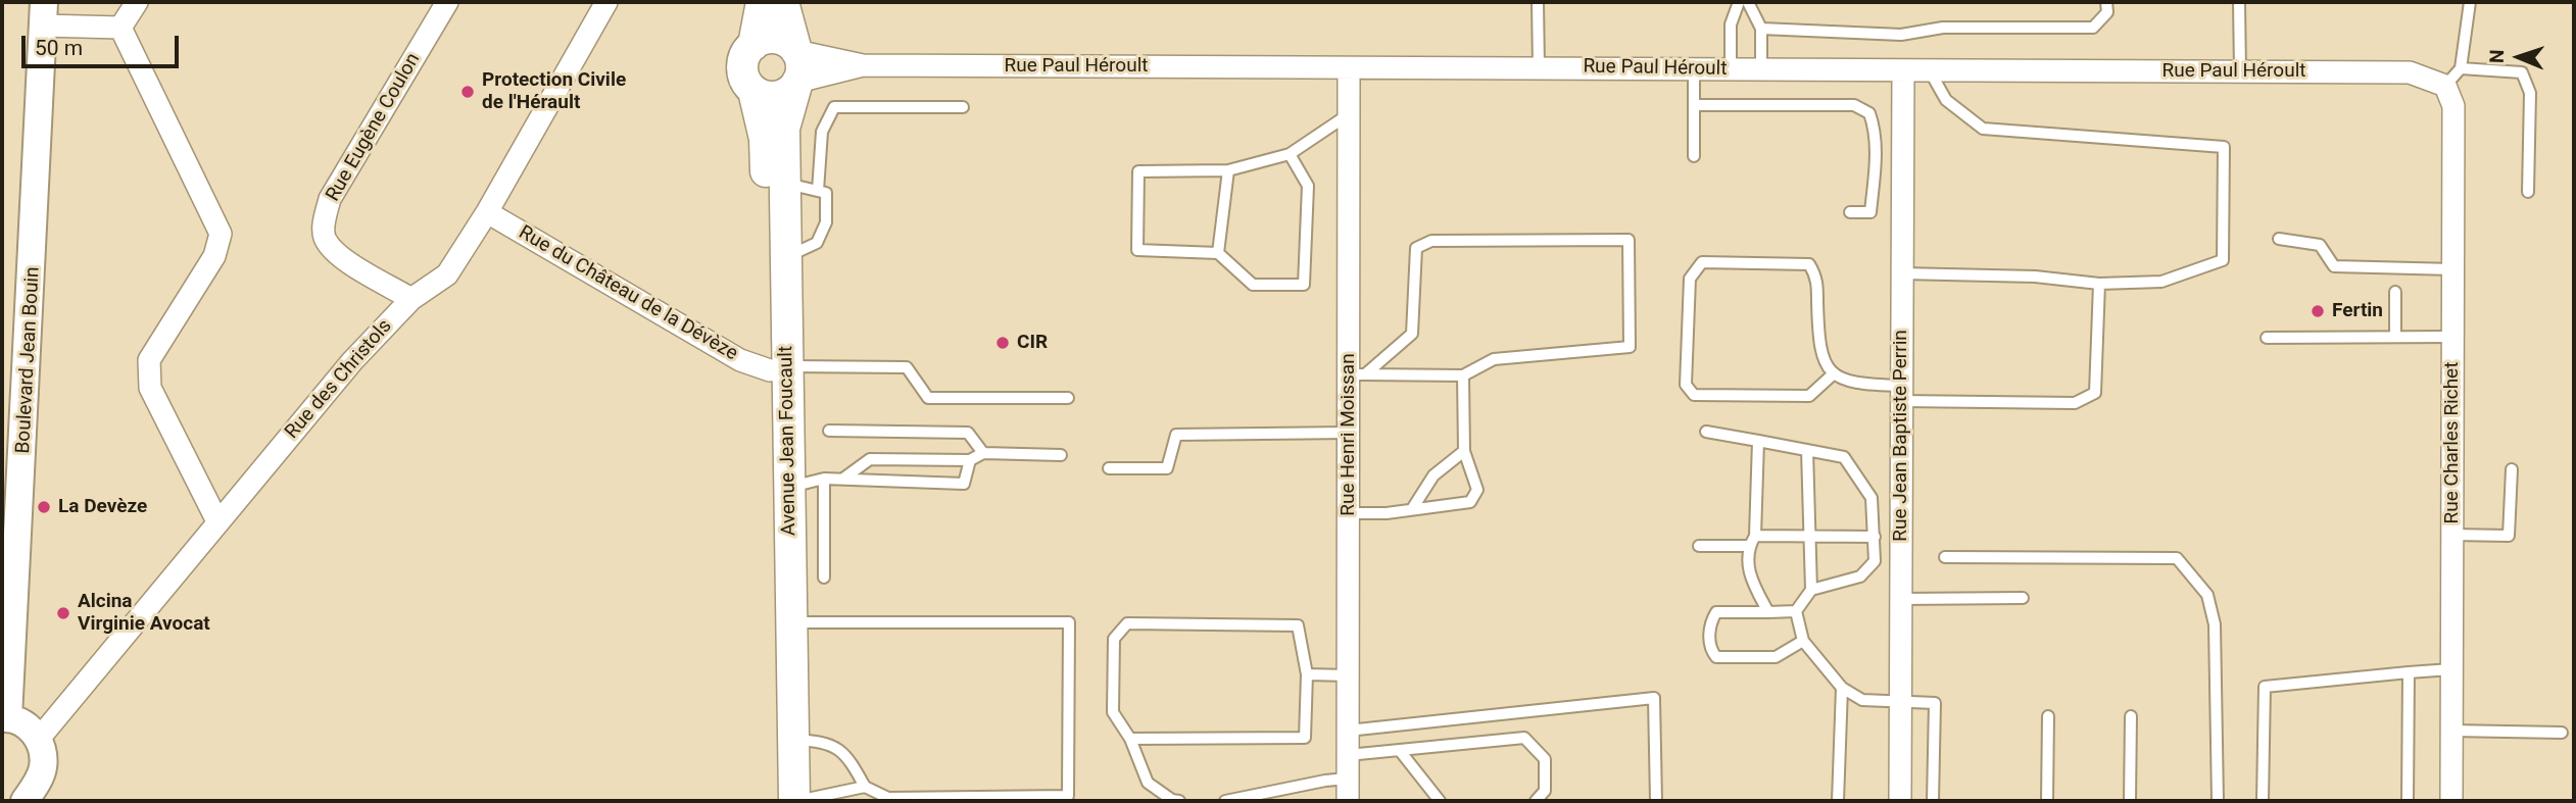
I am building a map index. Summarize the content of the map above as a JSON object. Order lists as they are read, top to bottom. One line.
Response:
{"streets":{"main road":["Avenue Jean Foucault"],"street":["Rue Paul Héroult","Rue Eugène Coulon","Rue du Château de la Dévèze","Boulevard Jean Bouin","Rue des Christols","Rue Henri Moissan","Rue Jean Baptiste Perrin","Rue Charles Richet"]},"crossings":[["Rue Paul Héroult","Rue Henri Moissan"],["Rue Paul Héroult","Rue Jean Baptiste Perrin"],["Rue Paul Héroult","Avenue Jean Foucault"],["Rue Paul Héroult","Rue Charles Richet"],["Rue Eugène Coulon","Rue des Christols"],["Rue du Château de la Dévèze","Rue des Christols"],["Rue du Château de la Dévèze","Avenue Jean Foucault"]],"places":["Protection Civile de l'Hérault","Fertin","CIR","La Devèze","Alcina Virginie Avocat"],"scale_bar":"50 m","north":"left"}
